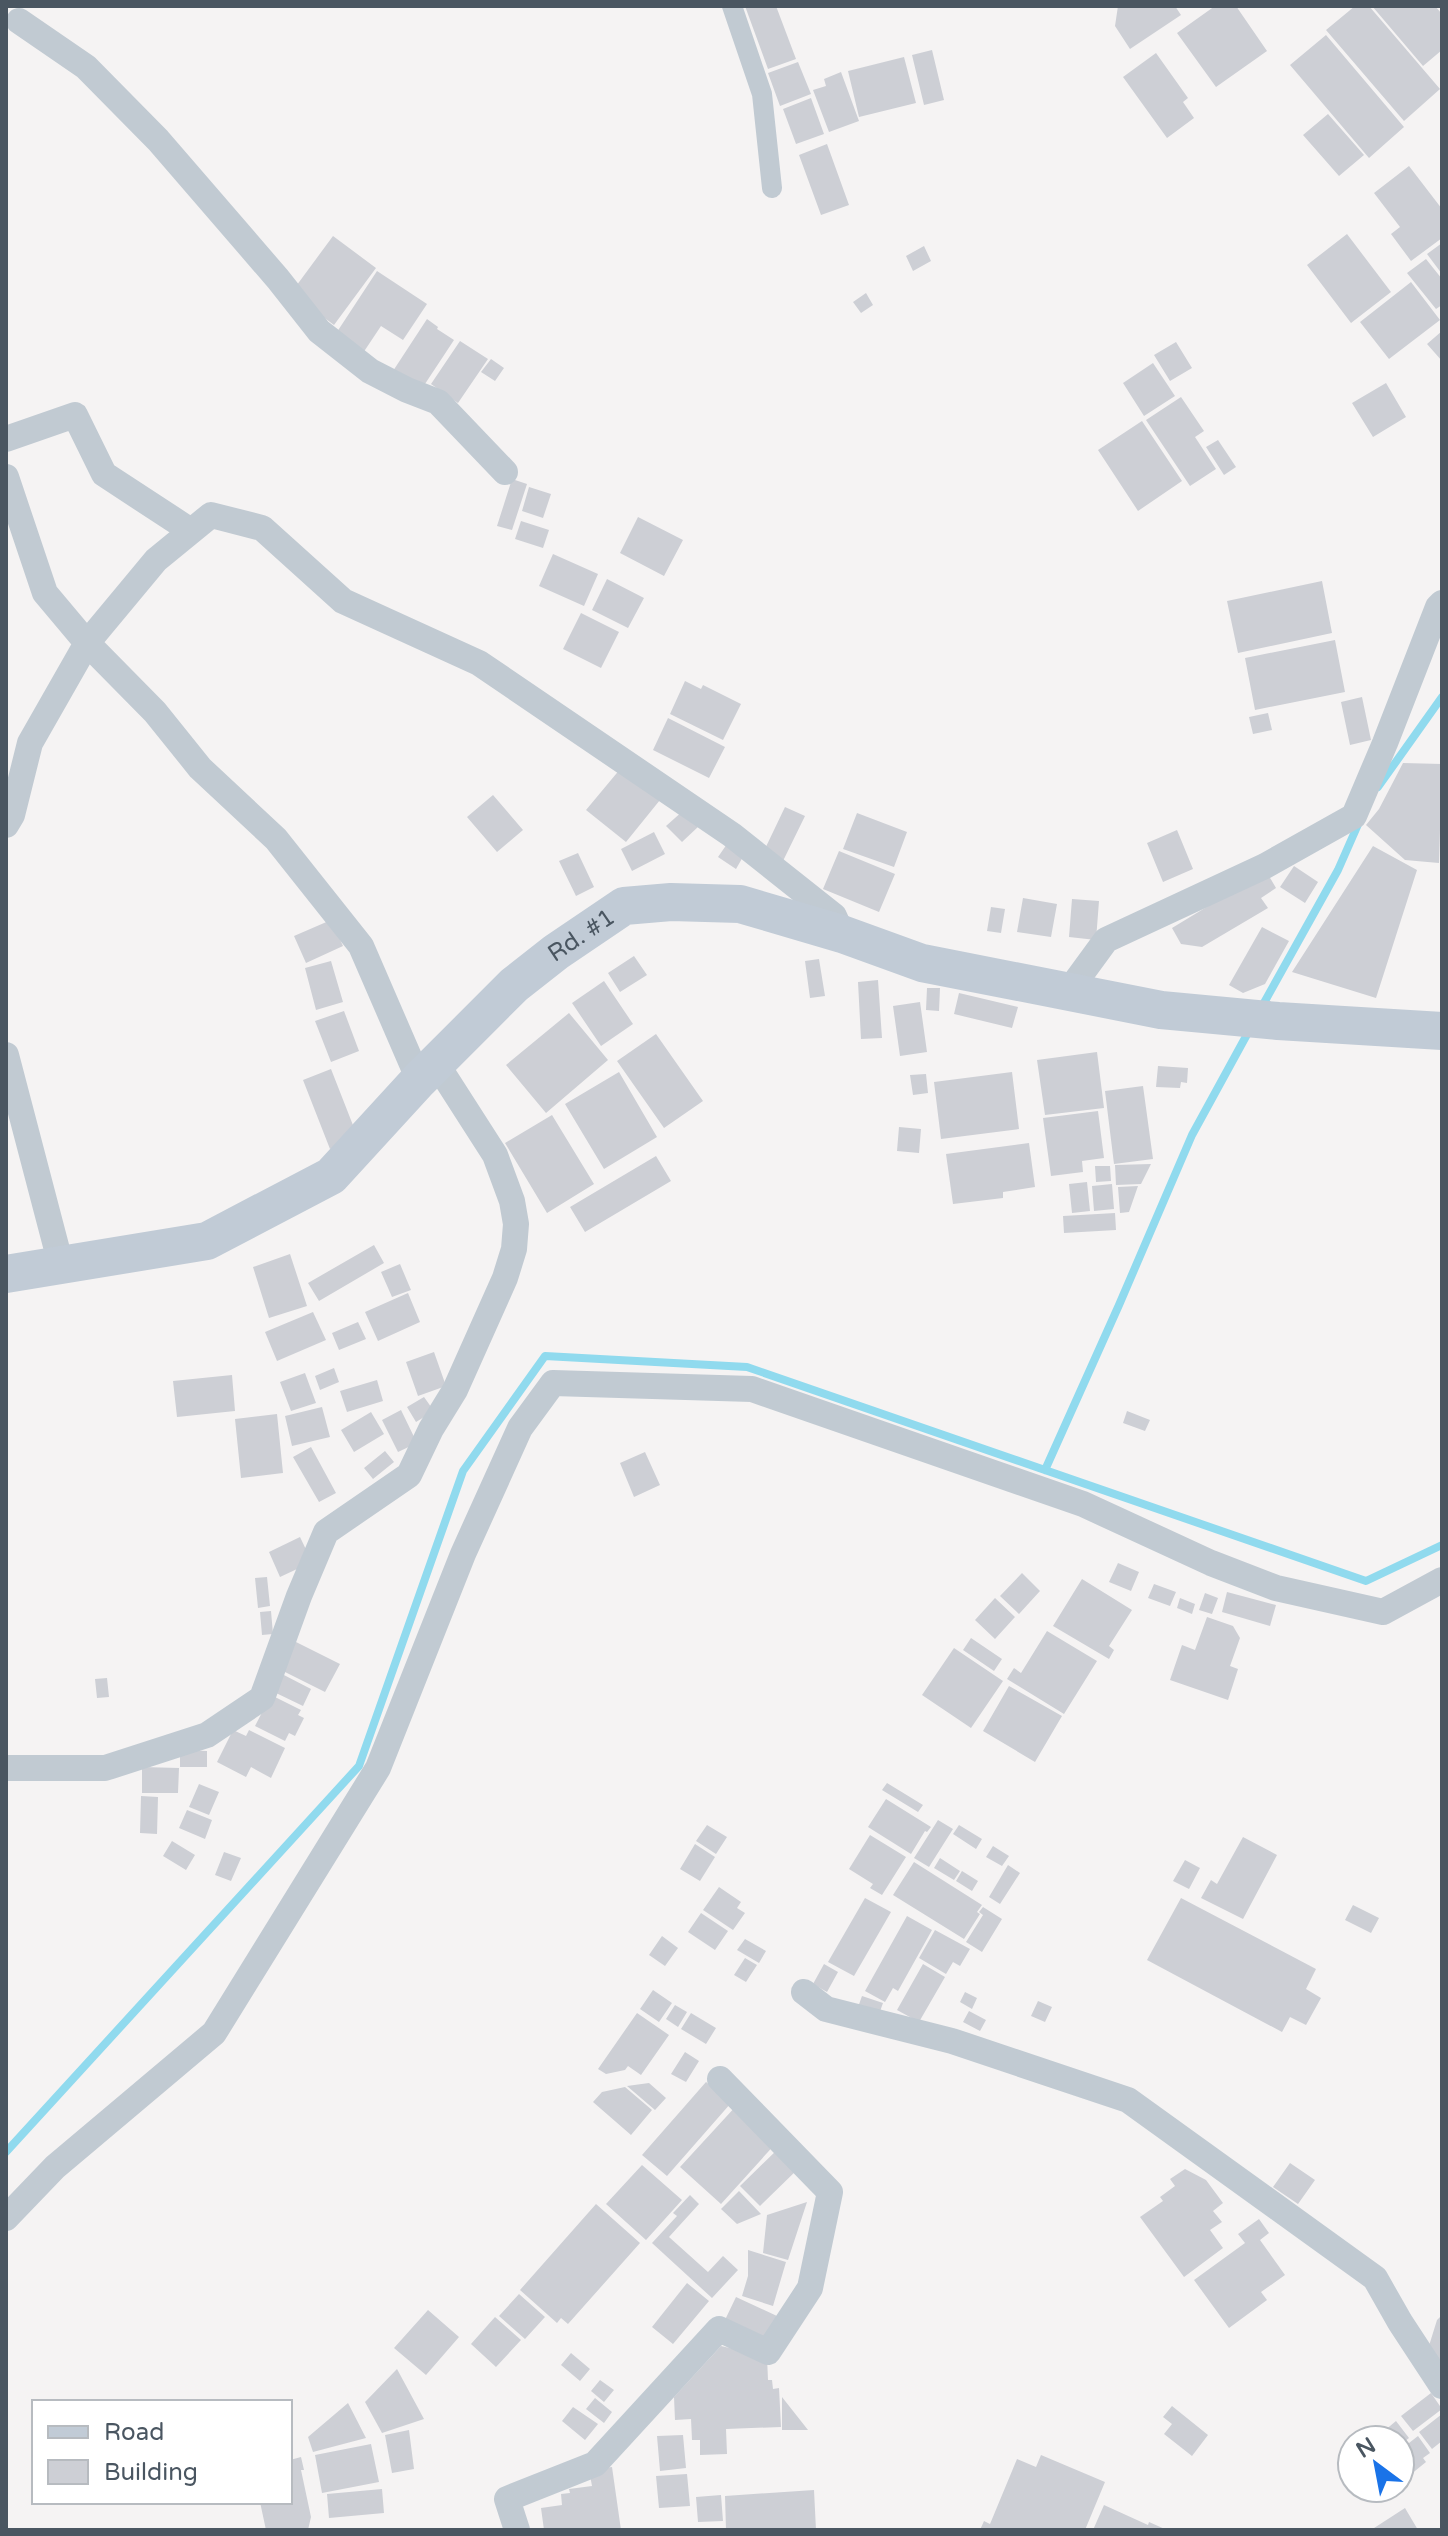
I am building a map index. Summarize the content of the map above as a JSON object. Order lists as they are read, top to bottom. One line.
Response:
{"streets":{"main road":["Rd. #1"]},"legend":["Road","Building"],"north":"top left"}
